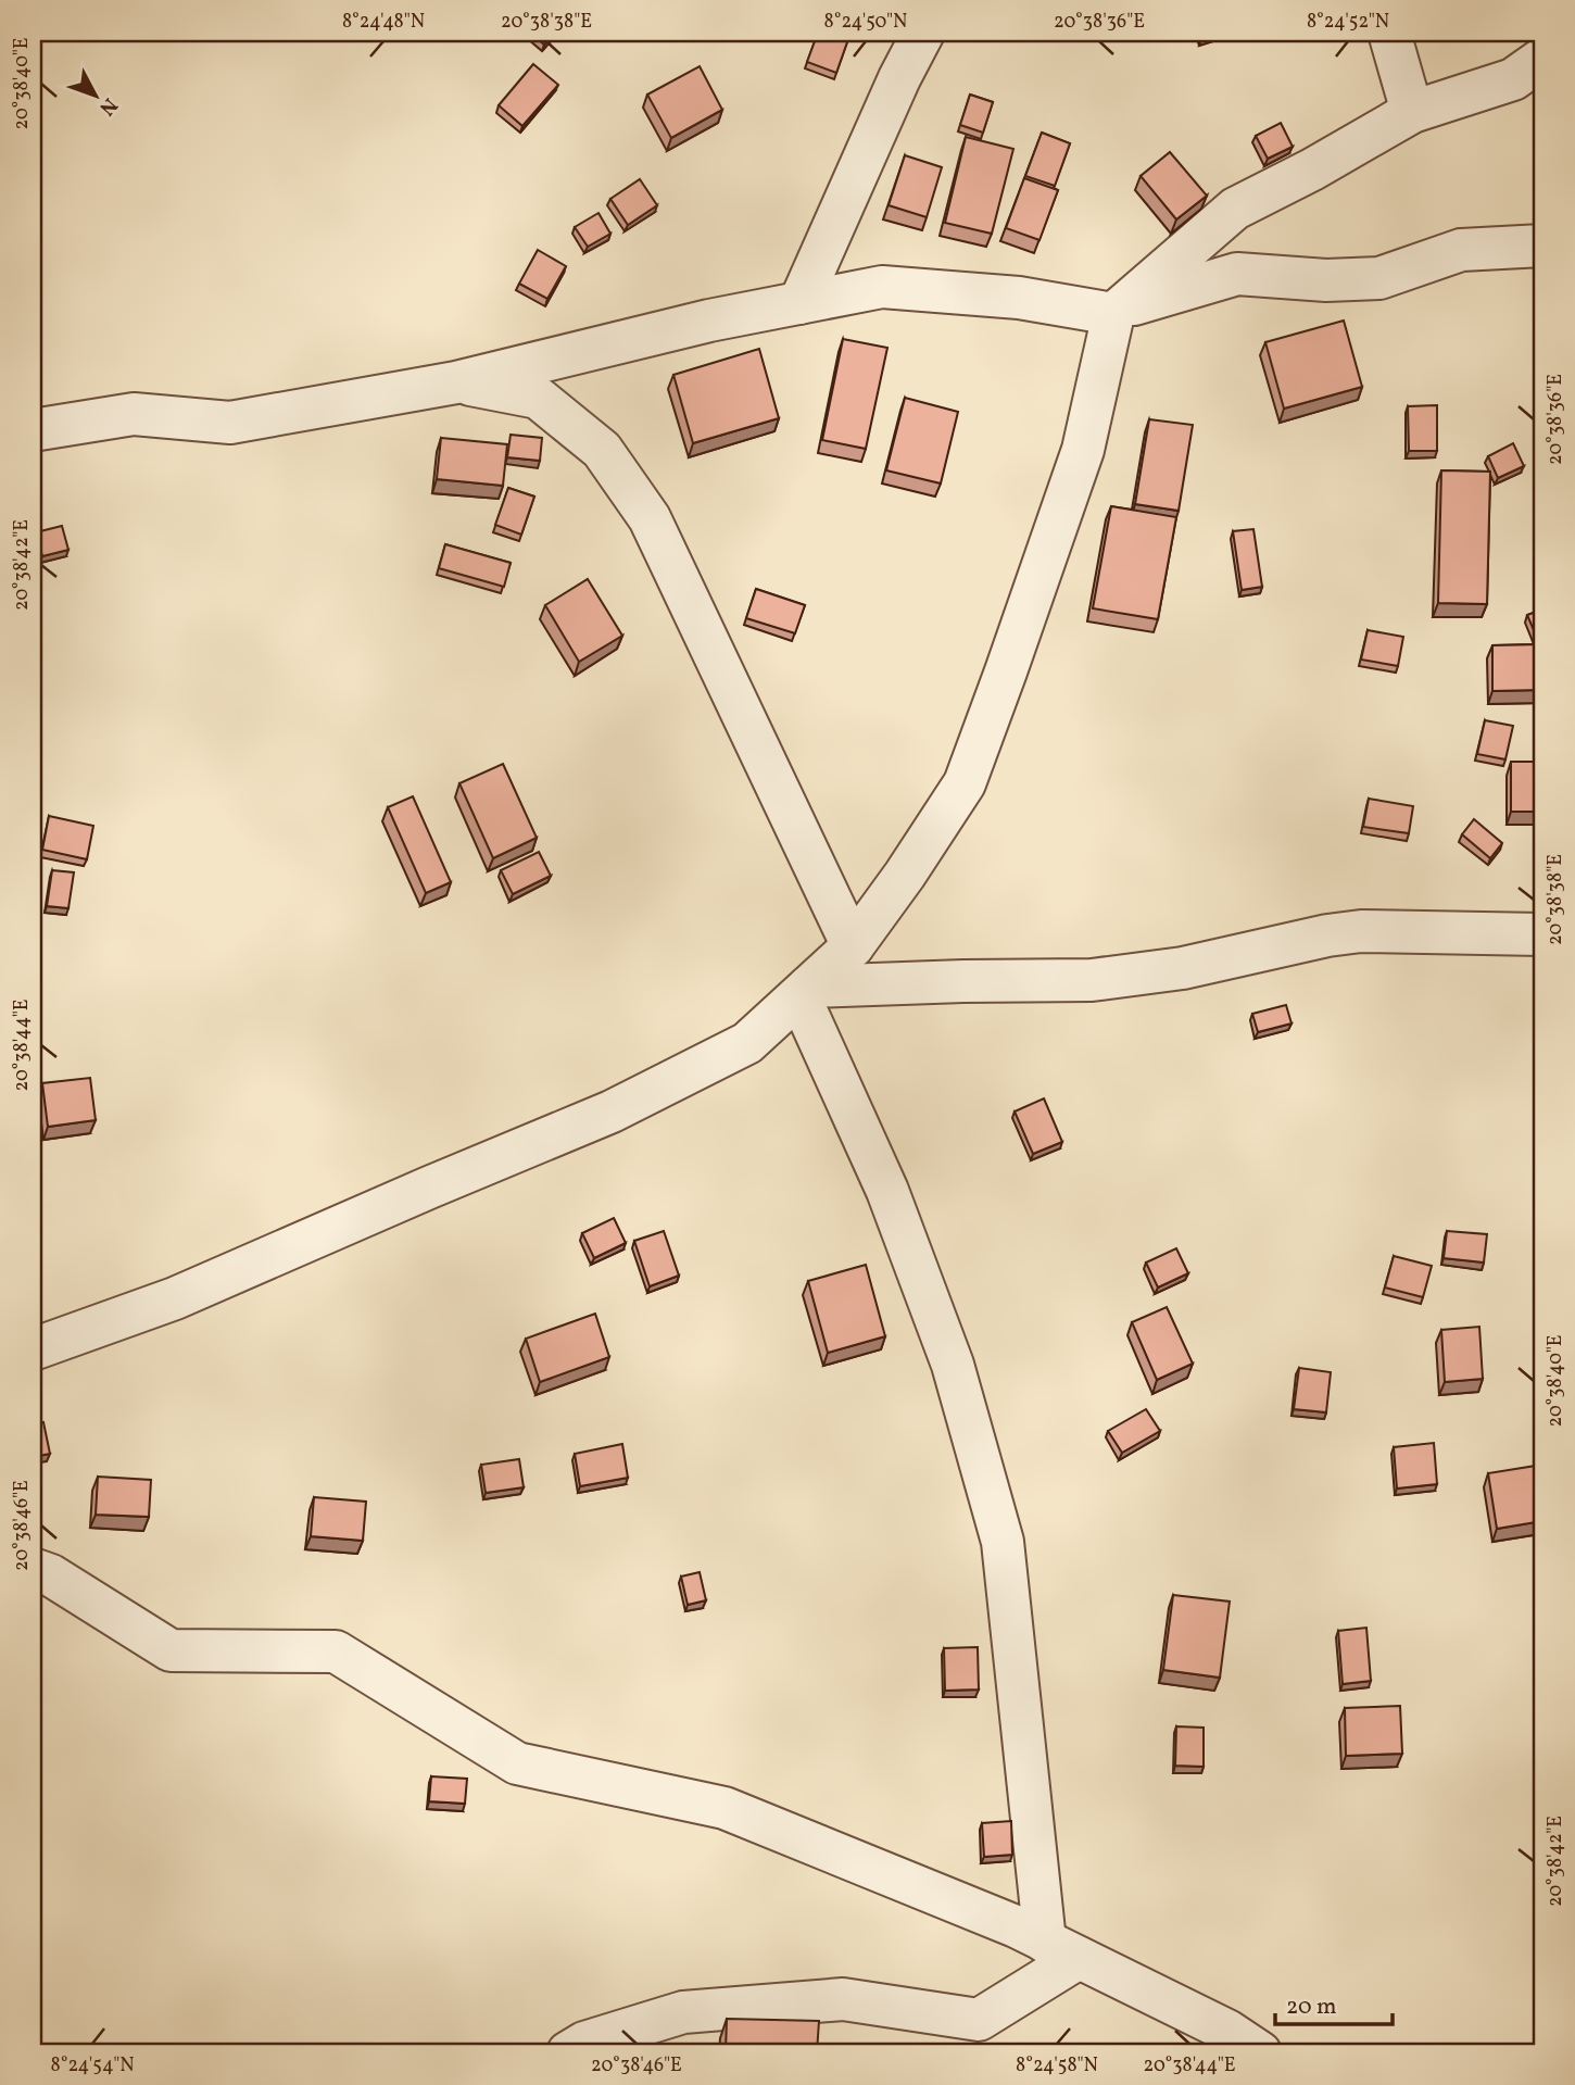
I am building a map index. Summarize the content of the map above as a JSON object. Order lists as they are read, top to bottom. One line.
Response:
{"scale_bar":"20 m","north":"bottom right","coordinates":["8°24'48\"N","20°38'38\"E","8°24'50\"N","20°38'36\"E","8°24'52\"N","20°38'40\"E","20°38'42\"E","20°38'44\"E","20°38'46\"E","8°24'54\"N","8°24'58\"N"]}
